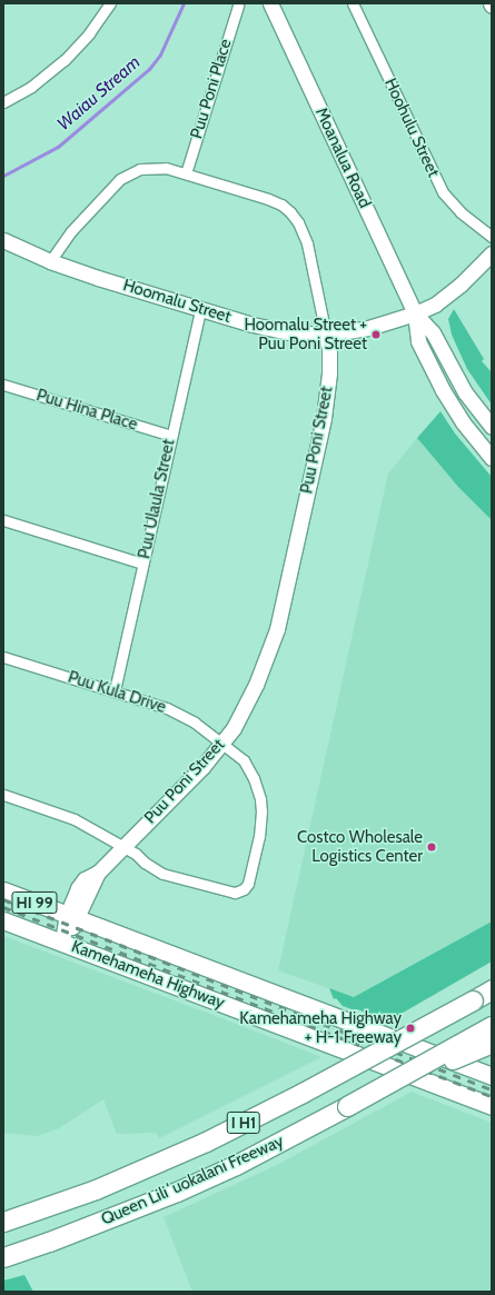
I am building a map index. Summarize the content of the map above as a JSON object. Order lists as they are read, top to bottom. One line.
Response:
{"streets":{"highway":["I H1","Queen Liliʻuokalani Freeway"],"main road":["HI 99","Kamehameha Highway"],"street":["Puu Poni Place","Hoohulu Street","Moanalua Road","Hoomalu Street","Puu Hina Place","Puu Poni Street","Puu Ulaula Street","Puu Kula Drive"]},"crossings":[["Puu Poni Place","Puu Poni Street"],["Moanalua Road","Hoomalu Street"],["Hoomalu Street","Puu Poni Street"],["Hoomalu Street","Puu Ulaula Street"],["Puu Hina Place","Puu Ulaula Street"],["Puu Poni Street","Puu Kula Drive"],["Puu Poni Street","Kamehameha Highway"],["Puu Ulaula Street","Puu Kula Drive"]],"water":["Waiau Stream"],"places":["Hoomalu Street + Puu Poni Street","Costco Wholesale Logistics Center","Kamehameha Highway + H-1 Freeway"]}
